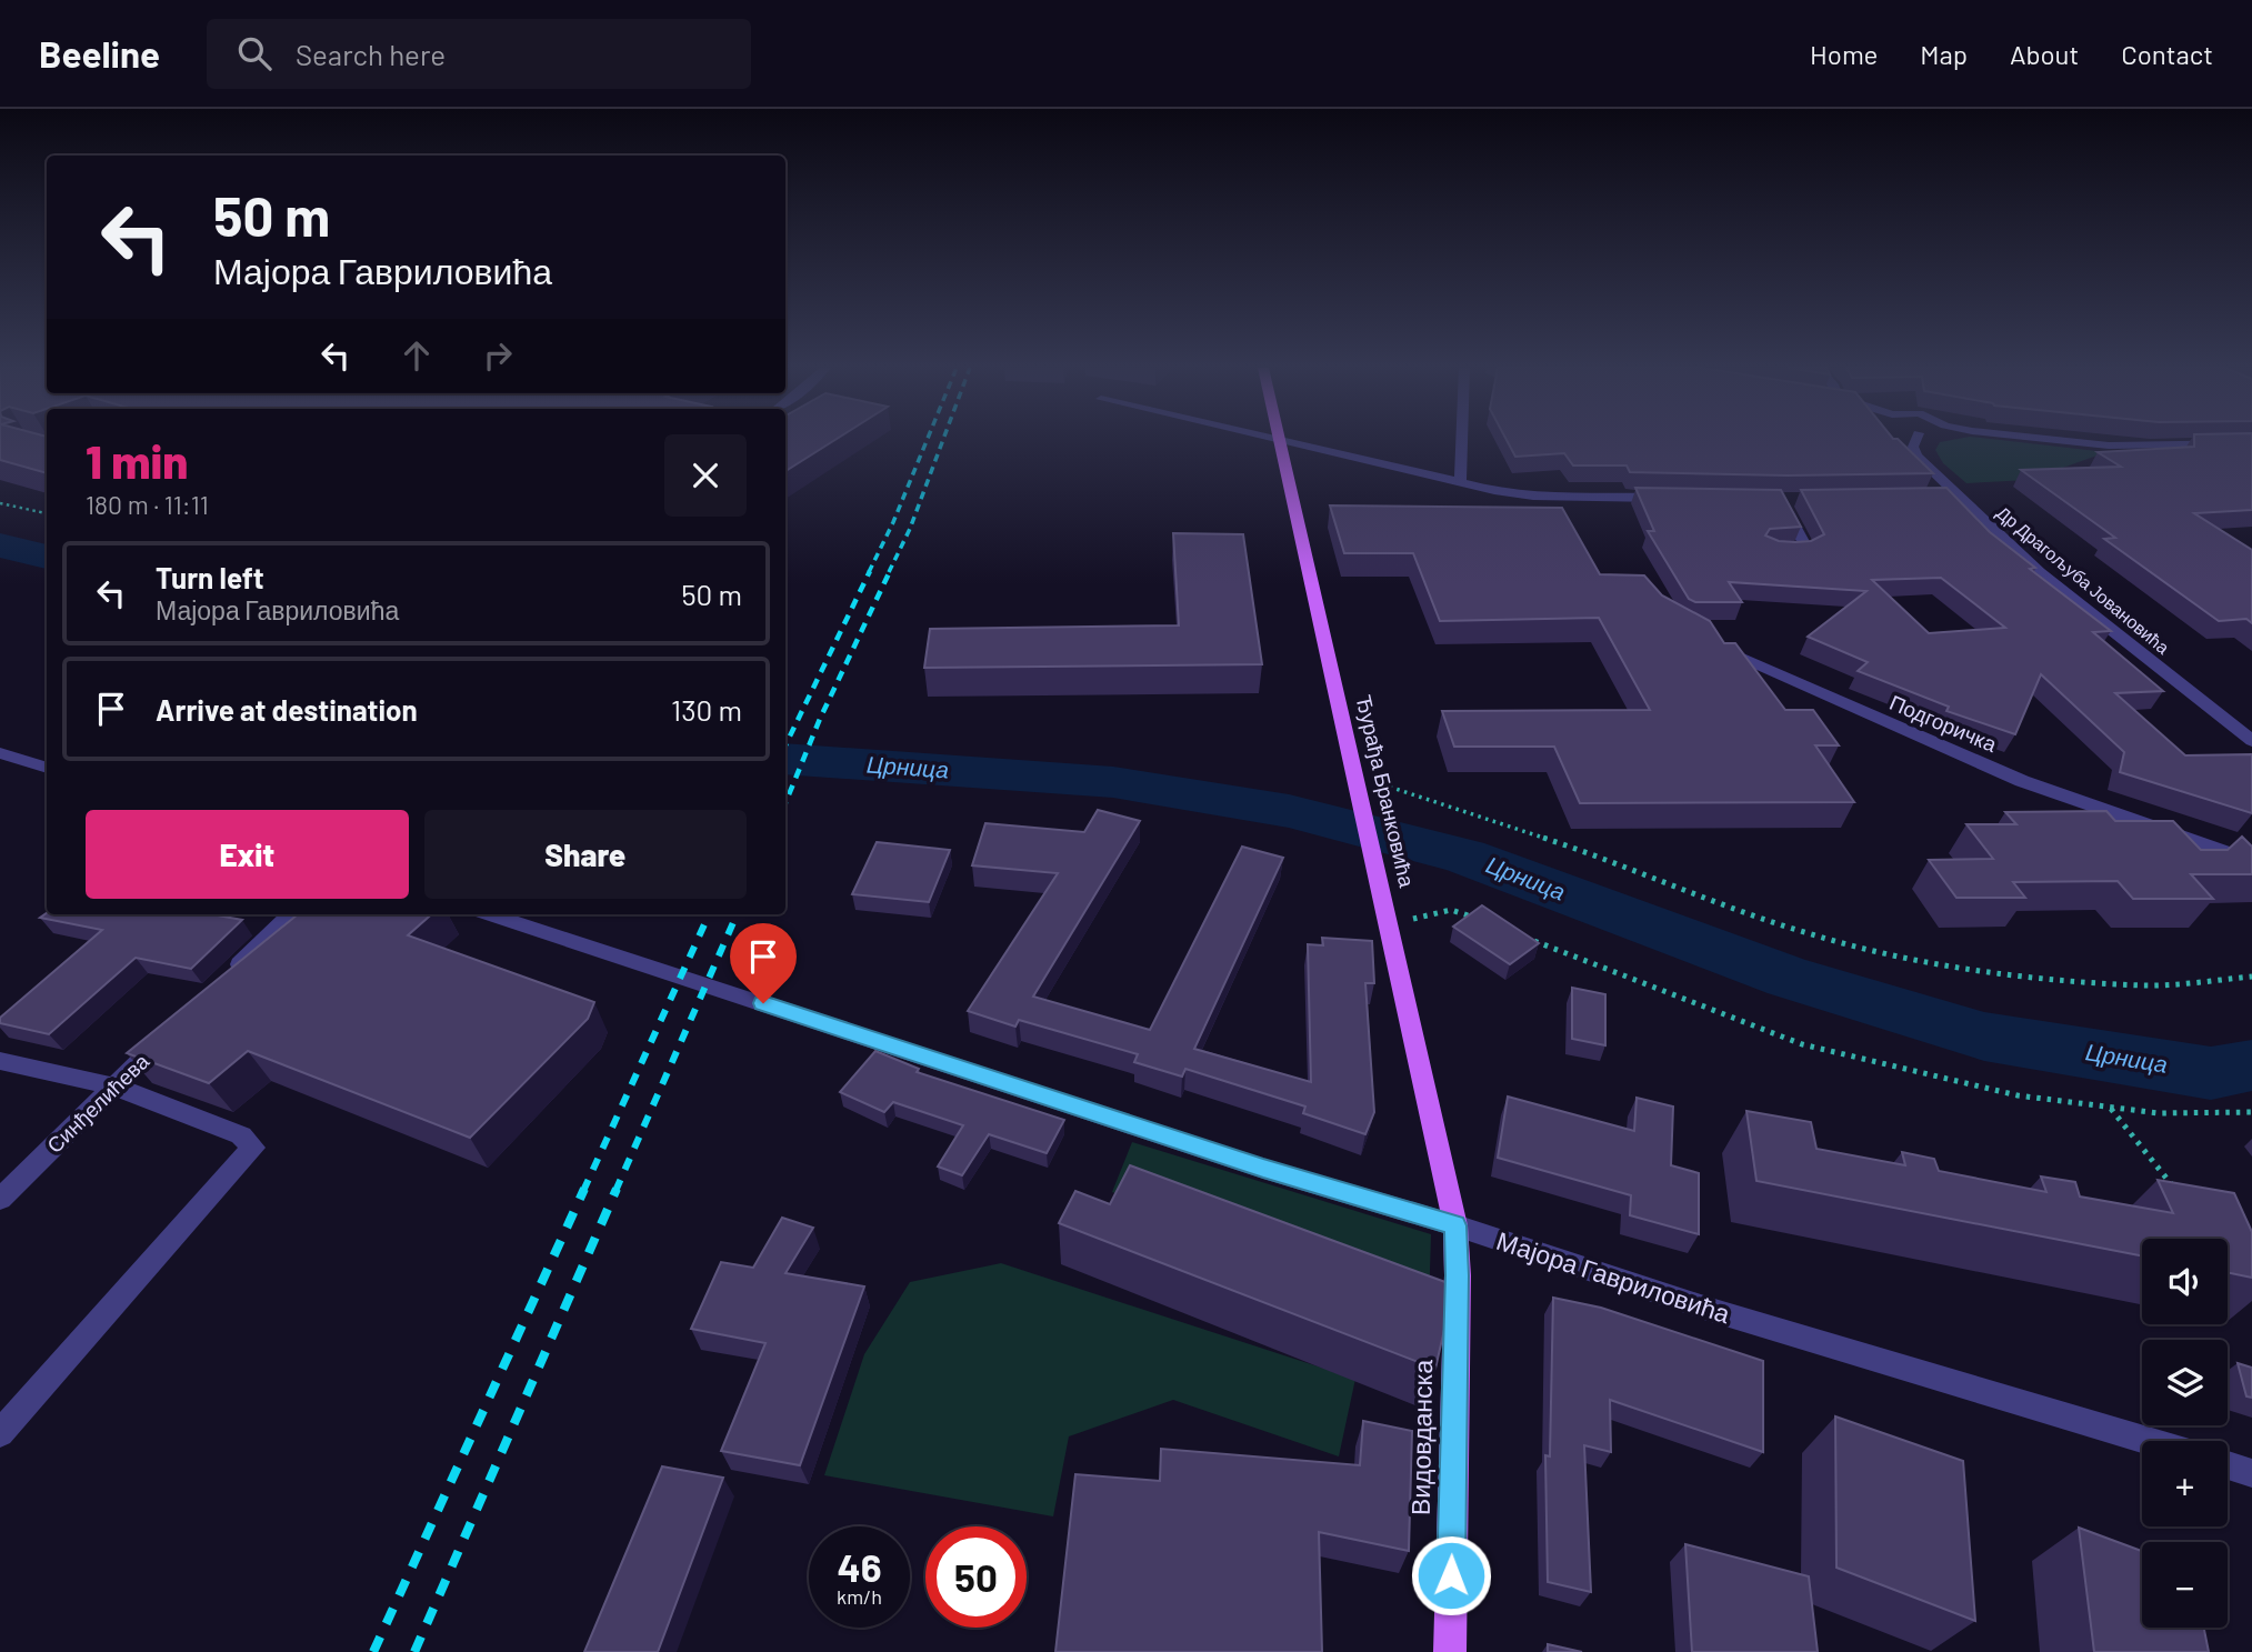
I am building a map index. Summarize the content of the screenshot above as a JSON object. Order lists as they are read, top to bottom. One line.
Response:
{"streets":{"main road":["Ђурађа Бранковића","Видовданска"],"street":["Др Драгољуба Јовановића","Подгоричка","Синђелићева","Мајора Гавриловића"]},"crossings":[["Ђурађа Бранковића","Мајора Гавриловића"],["Ђурађа Бранковића","Видовданска"],["Мајора Гавриловића","Видовданска"]],"water":["Црница"],"page":{"header":"Beeline","search":"Search here","nav":["Home","Map","About","Contact"],"turn":["50 m","Мајора Гавриловића"],"heading":["1 min","180 m · 11:11"],"list":[{"name":"Turn left","note":"Мајора Гавриловића","value":"50 m"},{"name":"Arrive at destination","value":"130 m"}],"buttons":["Exit","Share"],"map_buttons":["+","−"],"speed":"46 km/h","limit":"50"}}
